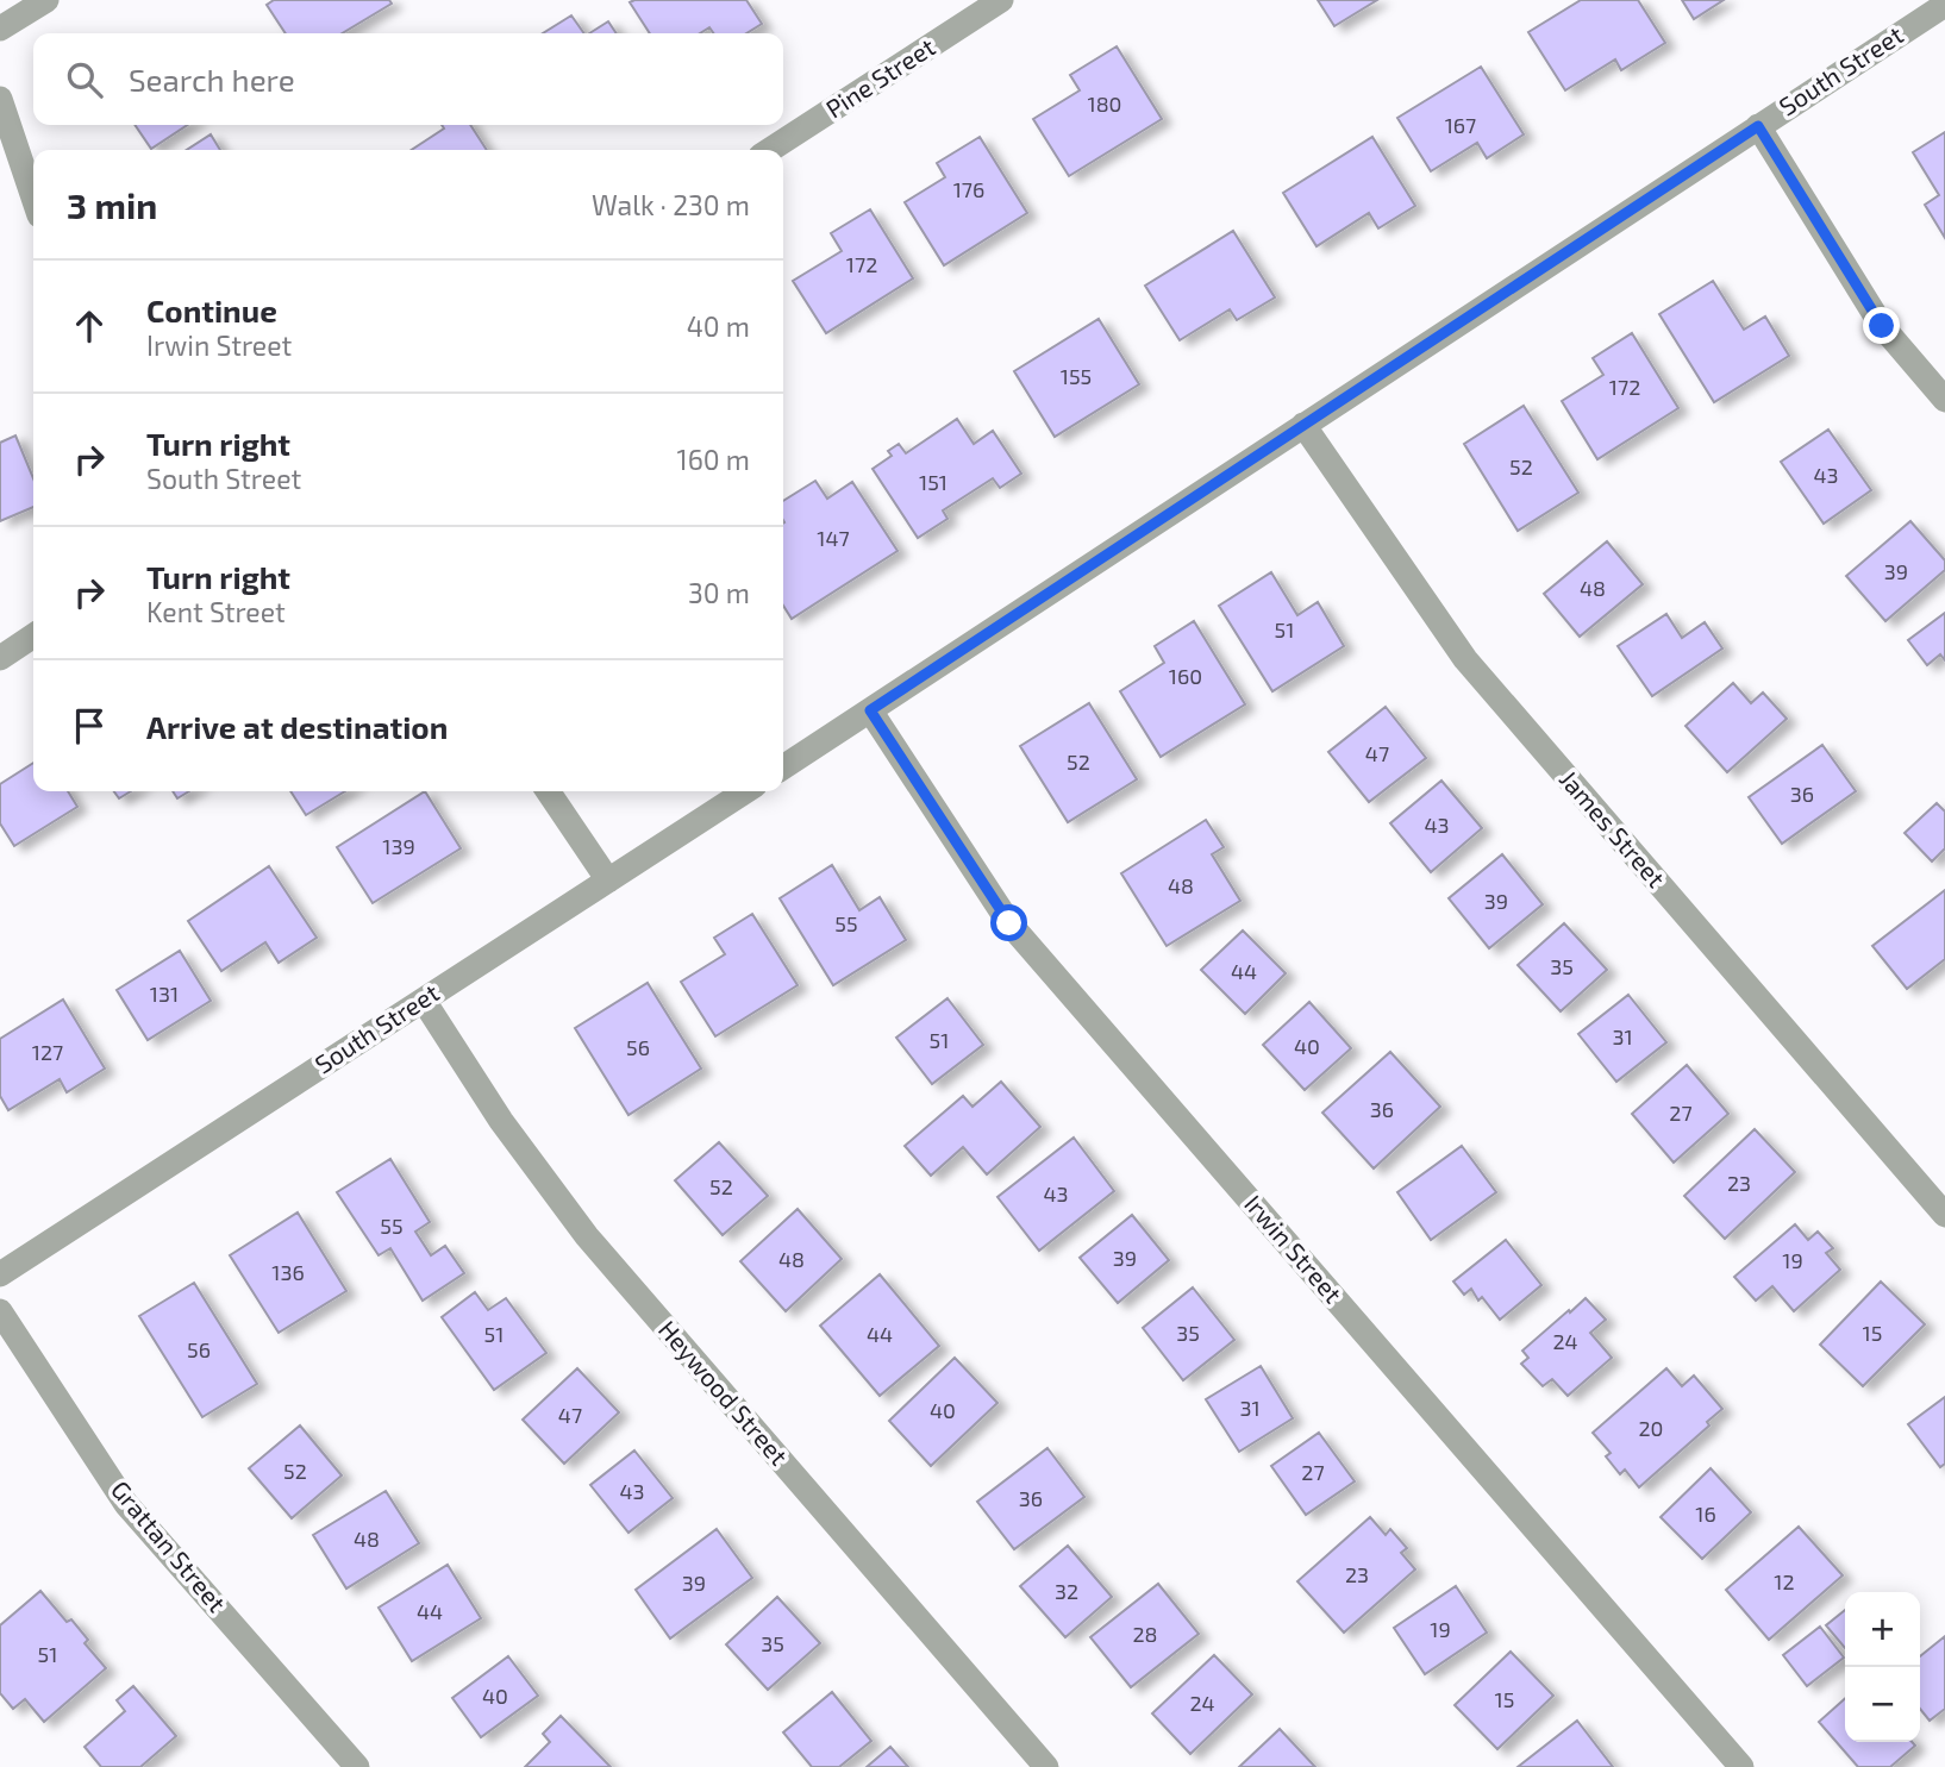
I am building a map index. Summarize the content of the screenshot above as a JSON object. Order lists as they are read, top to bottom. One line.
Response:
{"streets":{"street":["South Street","Pine Street","James Street","Irwin Street","Heywood Street","Grattan Street"]},"crossings":[["South Street","James Street"],["South Street","Irwin Street"],["South Street","Heywood Street"]],"house_numbers":["180","167","176","172","155","172","52","43","151","147","39","48","51","160","47","52","36","43","139","48","39","55","35","44","131","31","51","40","56","127","36","27","23","52","43","55","39","48","19","136","35","15","51","44","24","56","31","40","47","20","52","27","43","36","16","48","23","12","39","32","44","19","28","35","51","40","15","24"],"page":{"search":"Search here","heading":["3 min","Walk · 230 m"],"list":[["Continue","Irwin Street","40 m"],["Turn right","South Street","160 m"],["Turn right","Kent Street","30 m"],"Arrive at destination"],"map_buttons":["+","−"]}}
